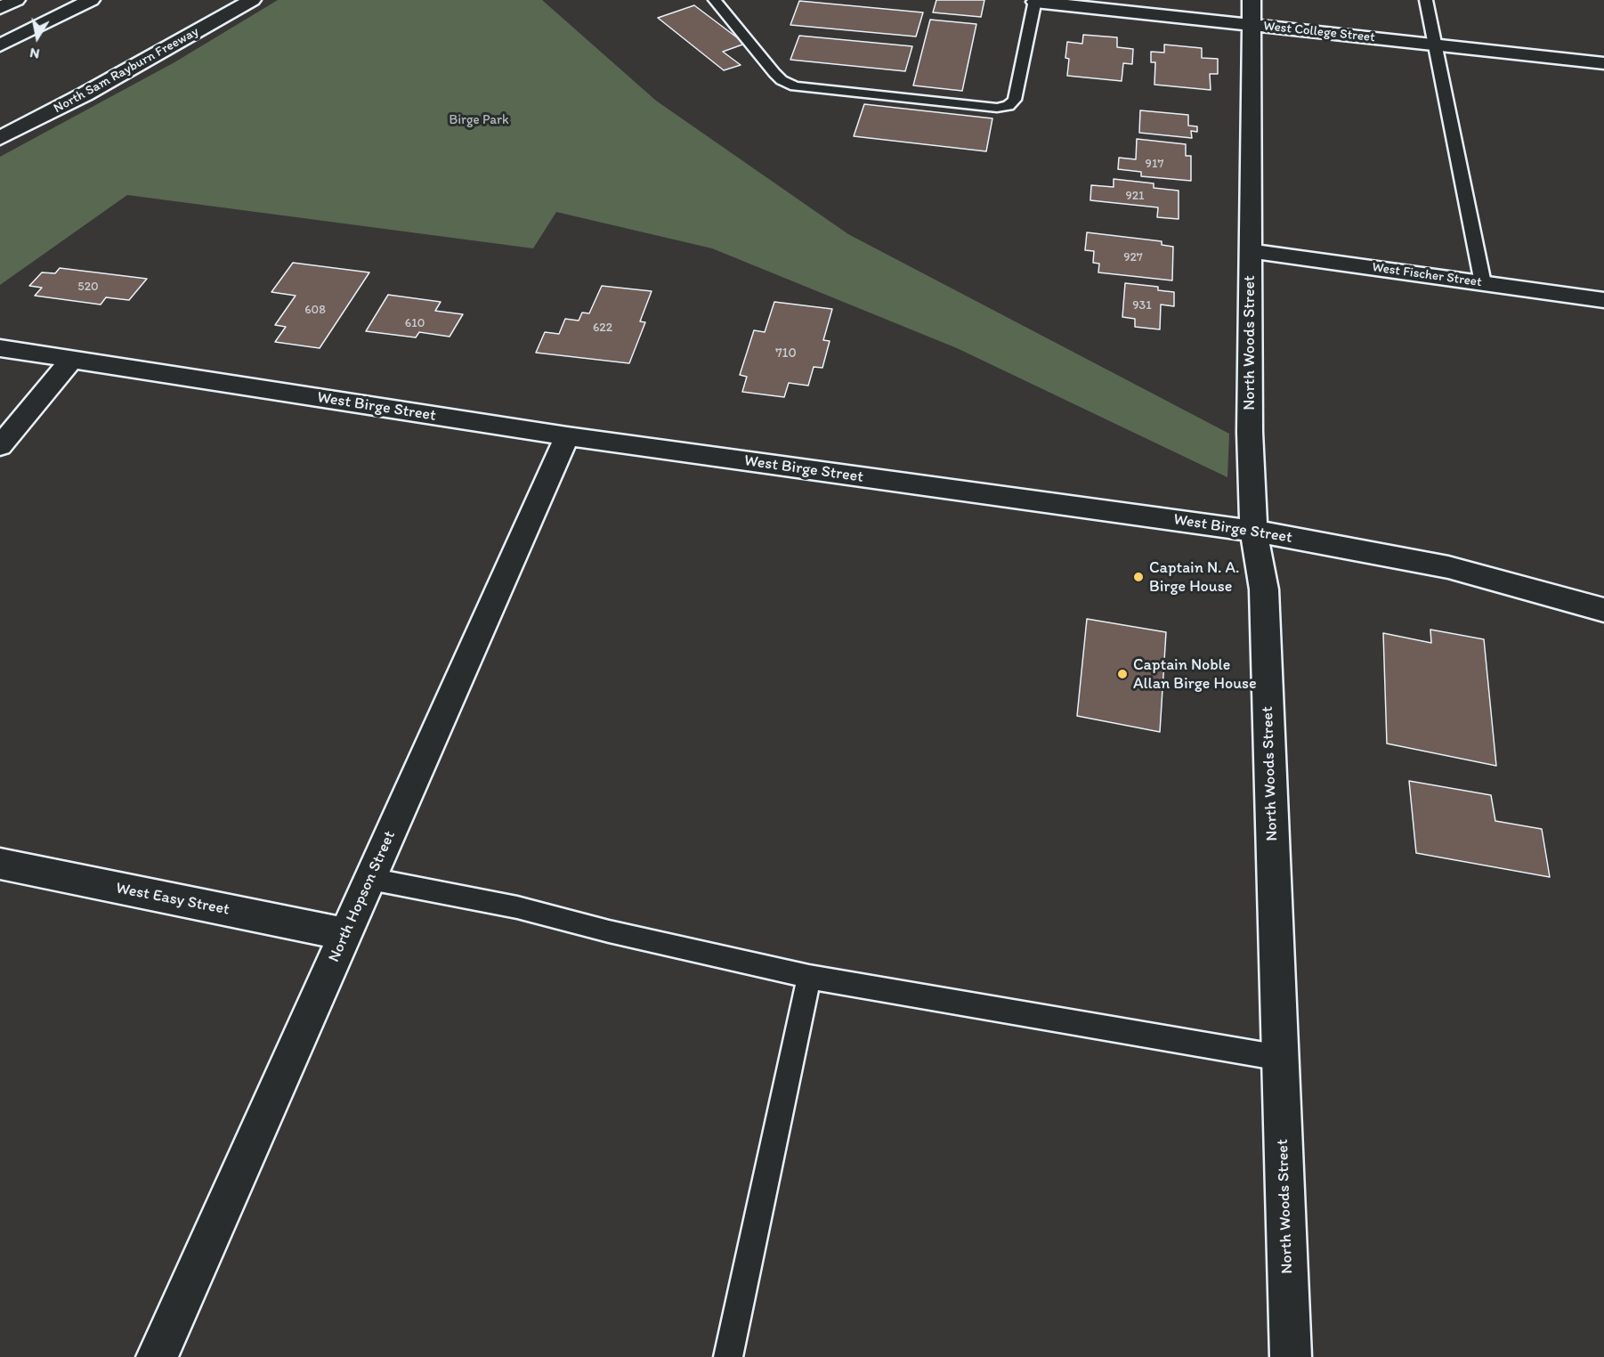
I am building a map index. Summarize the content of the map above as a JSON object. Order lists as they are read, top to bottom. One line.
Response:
{"streets":{"main road":["West College Street","North Sam Rayburn Freeway","West Fischer Street","North Woods Street","West Birge Street","North Hopson Street","West Easy Street"]},"crossings":[["West College Street","North Woods Street"],["West Fischer Street","North Woods Street"],["North Woods Street","West Birge Street"],["West Birge Street","North Hopson Street"],["North Hopson Street","West Easy Street"]],"parks":["Birge Park"],"places":["Captain N. A. Birge House","Captain Noble Allan Birge House"],"house_numbers":["917","921","927","520","931","608","610","622","710"],"north":"bottom"}
